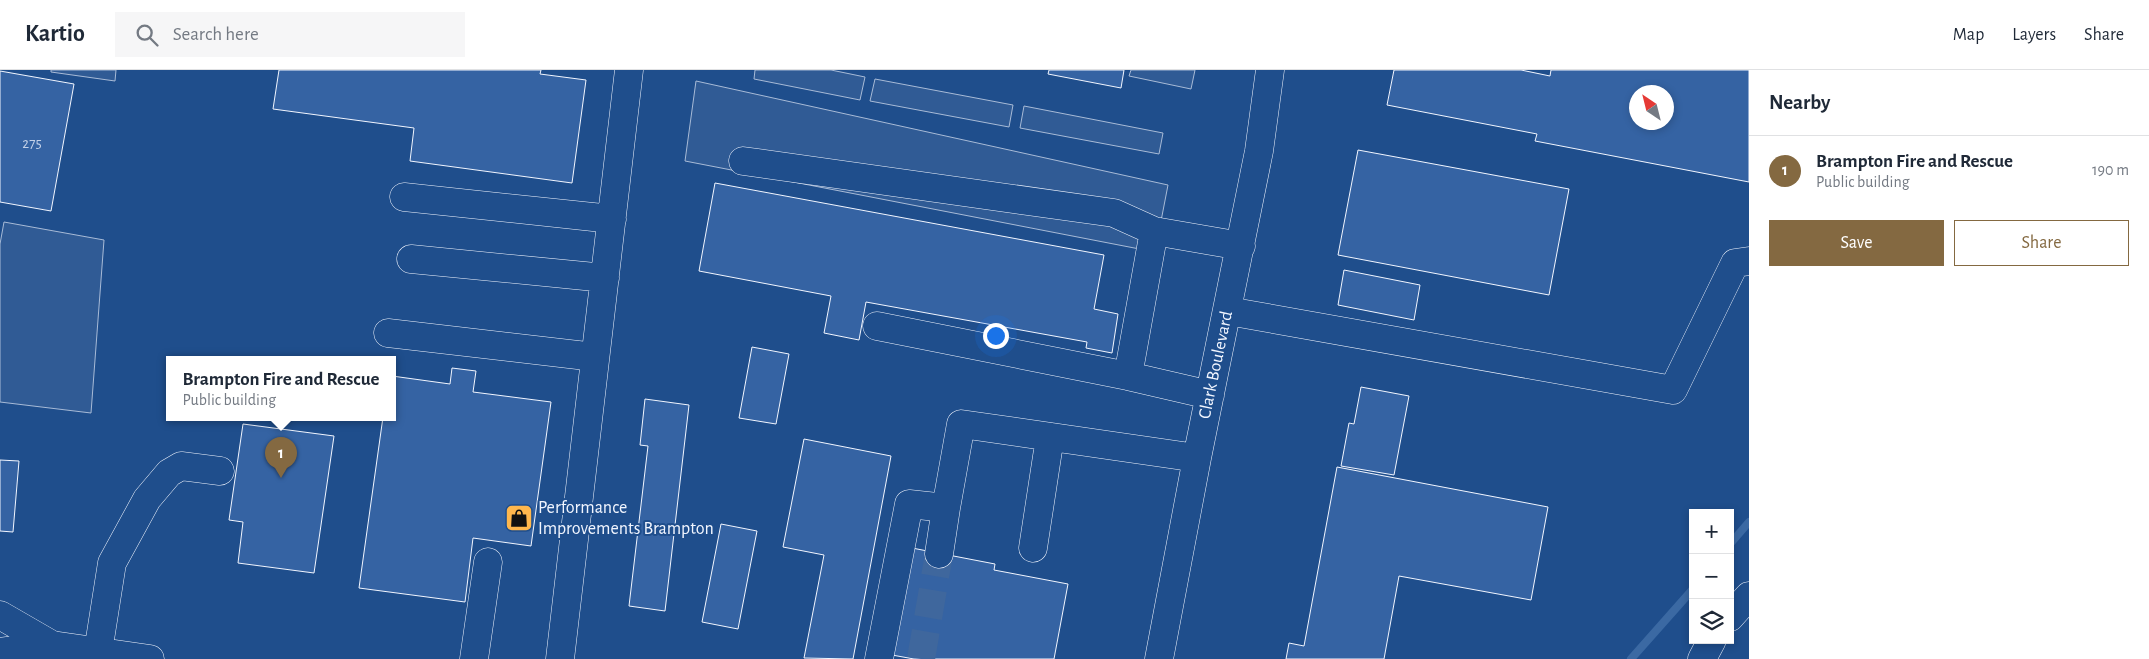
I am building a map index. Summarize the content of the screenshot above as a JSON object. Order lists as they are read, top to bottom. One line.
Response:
{"streets":{"street":["Clark Boulevard"]},"places":{"shop":["Performance Improvements Brampton"]},"house_numbers":["275"],"north":"top left","page":{"header":"Kartio","search":"Search here","nav":["Map","Layers","Share"],"heading":"Nearby","list":[{"mark":"1","name":"Brampton Fire and Rescue","note":"Public building","value":"190 m"}],"buttons":["Save","Share"],"popup":["Brampton Fire and Rescue","Public building"],"pins":"1","map_buttons":["+","−"]}}
